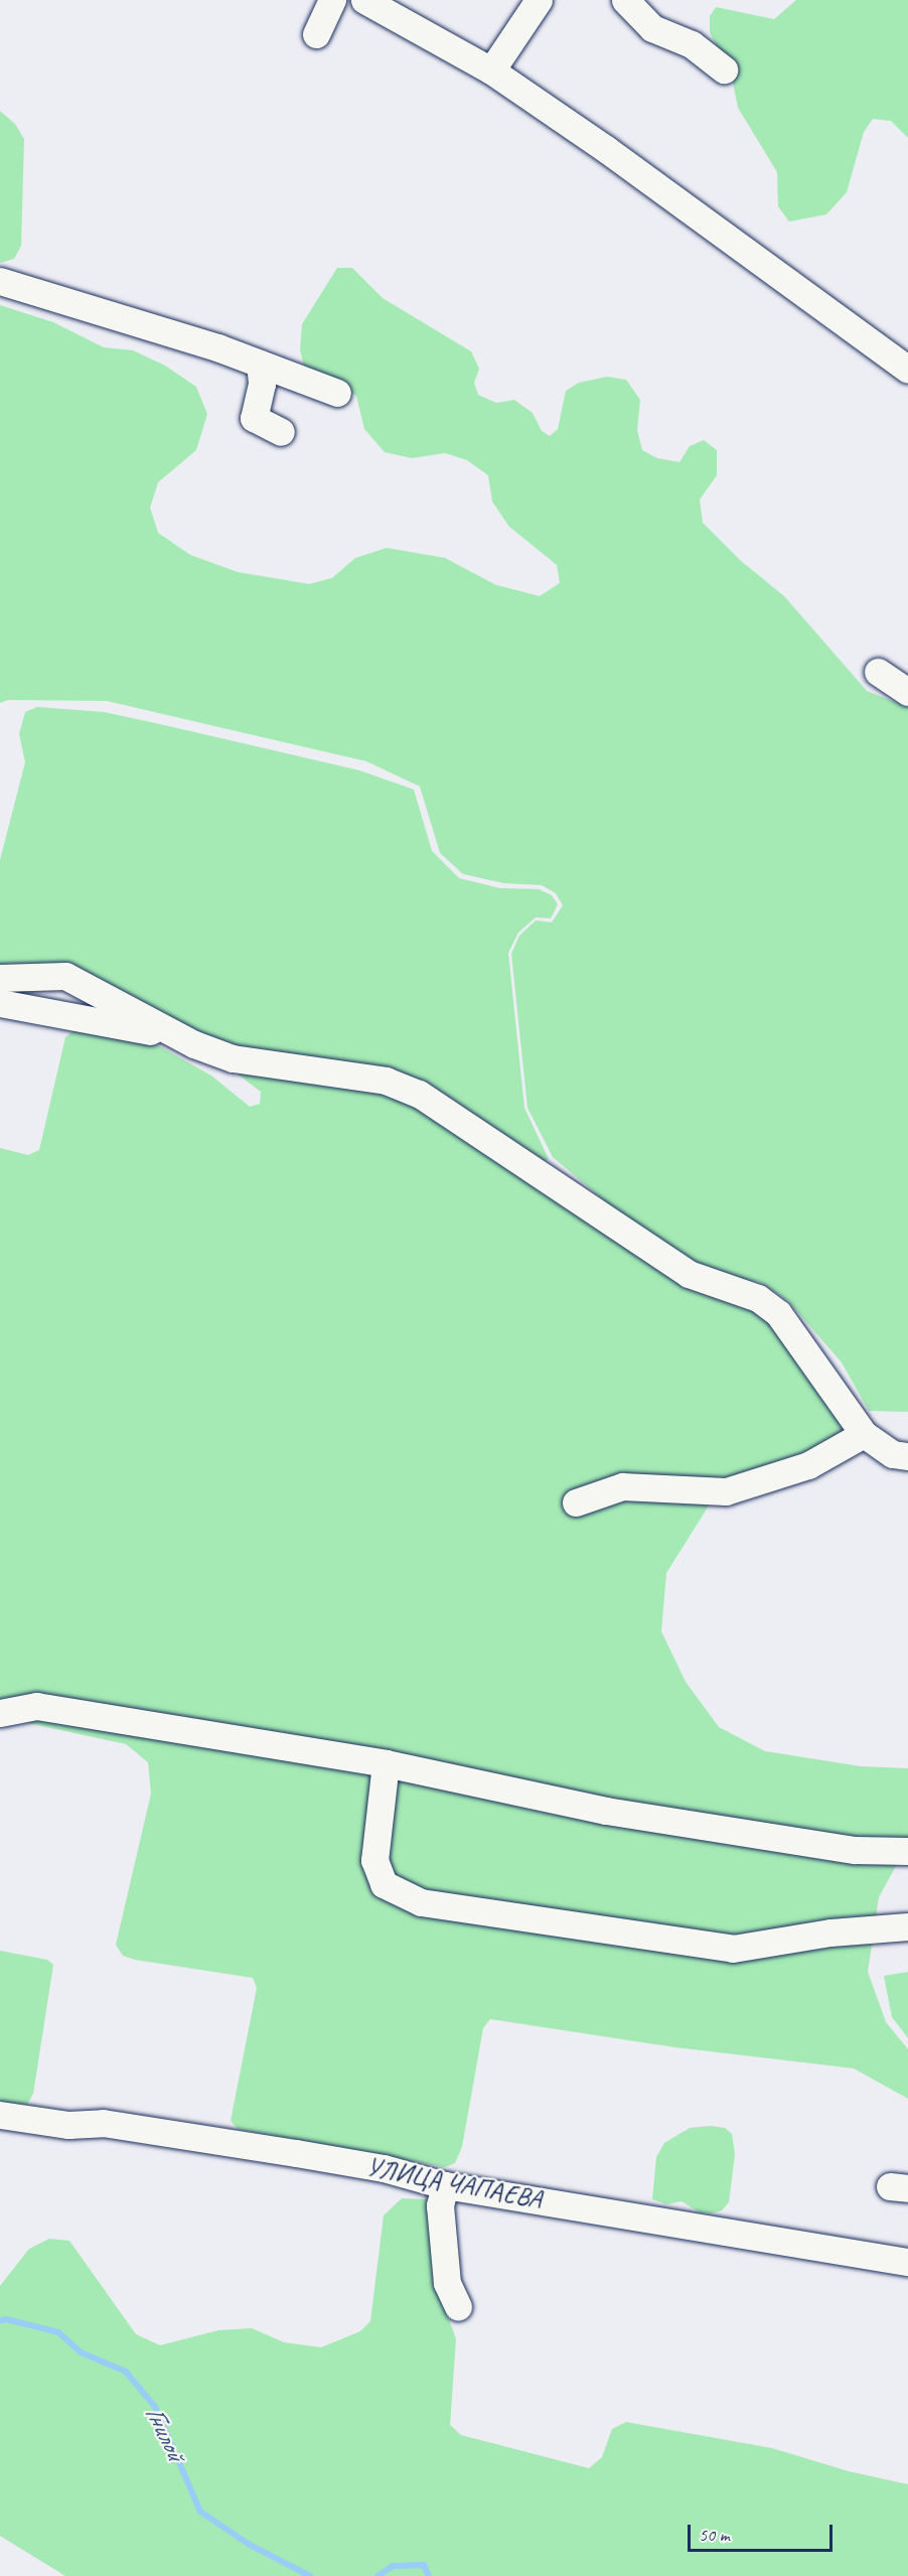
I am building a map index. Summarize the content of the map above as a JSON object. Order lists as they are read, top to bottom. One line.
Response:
{"streets":{"street":["УЛИЦА ЧАПАЕВА"]},"water":["Гнилой"],"scale_bar":"50 m"}
